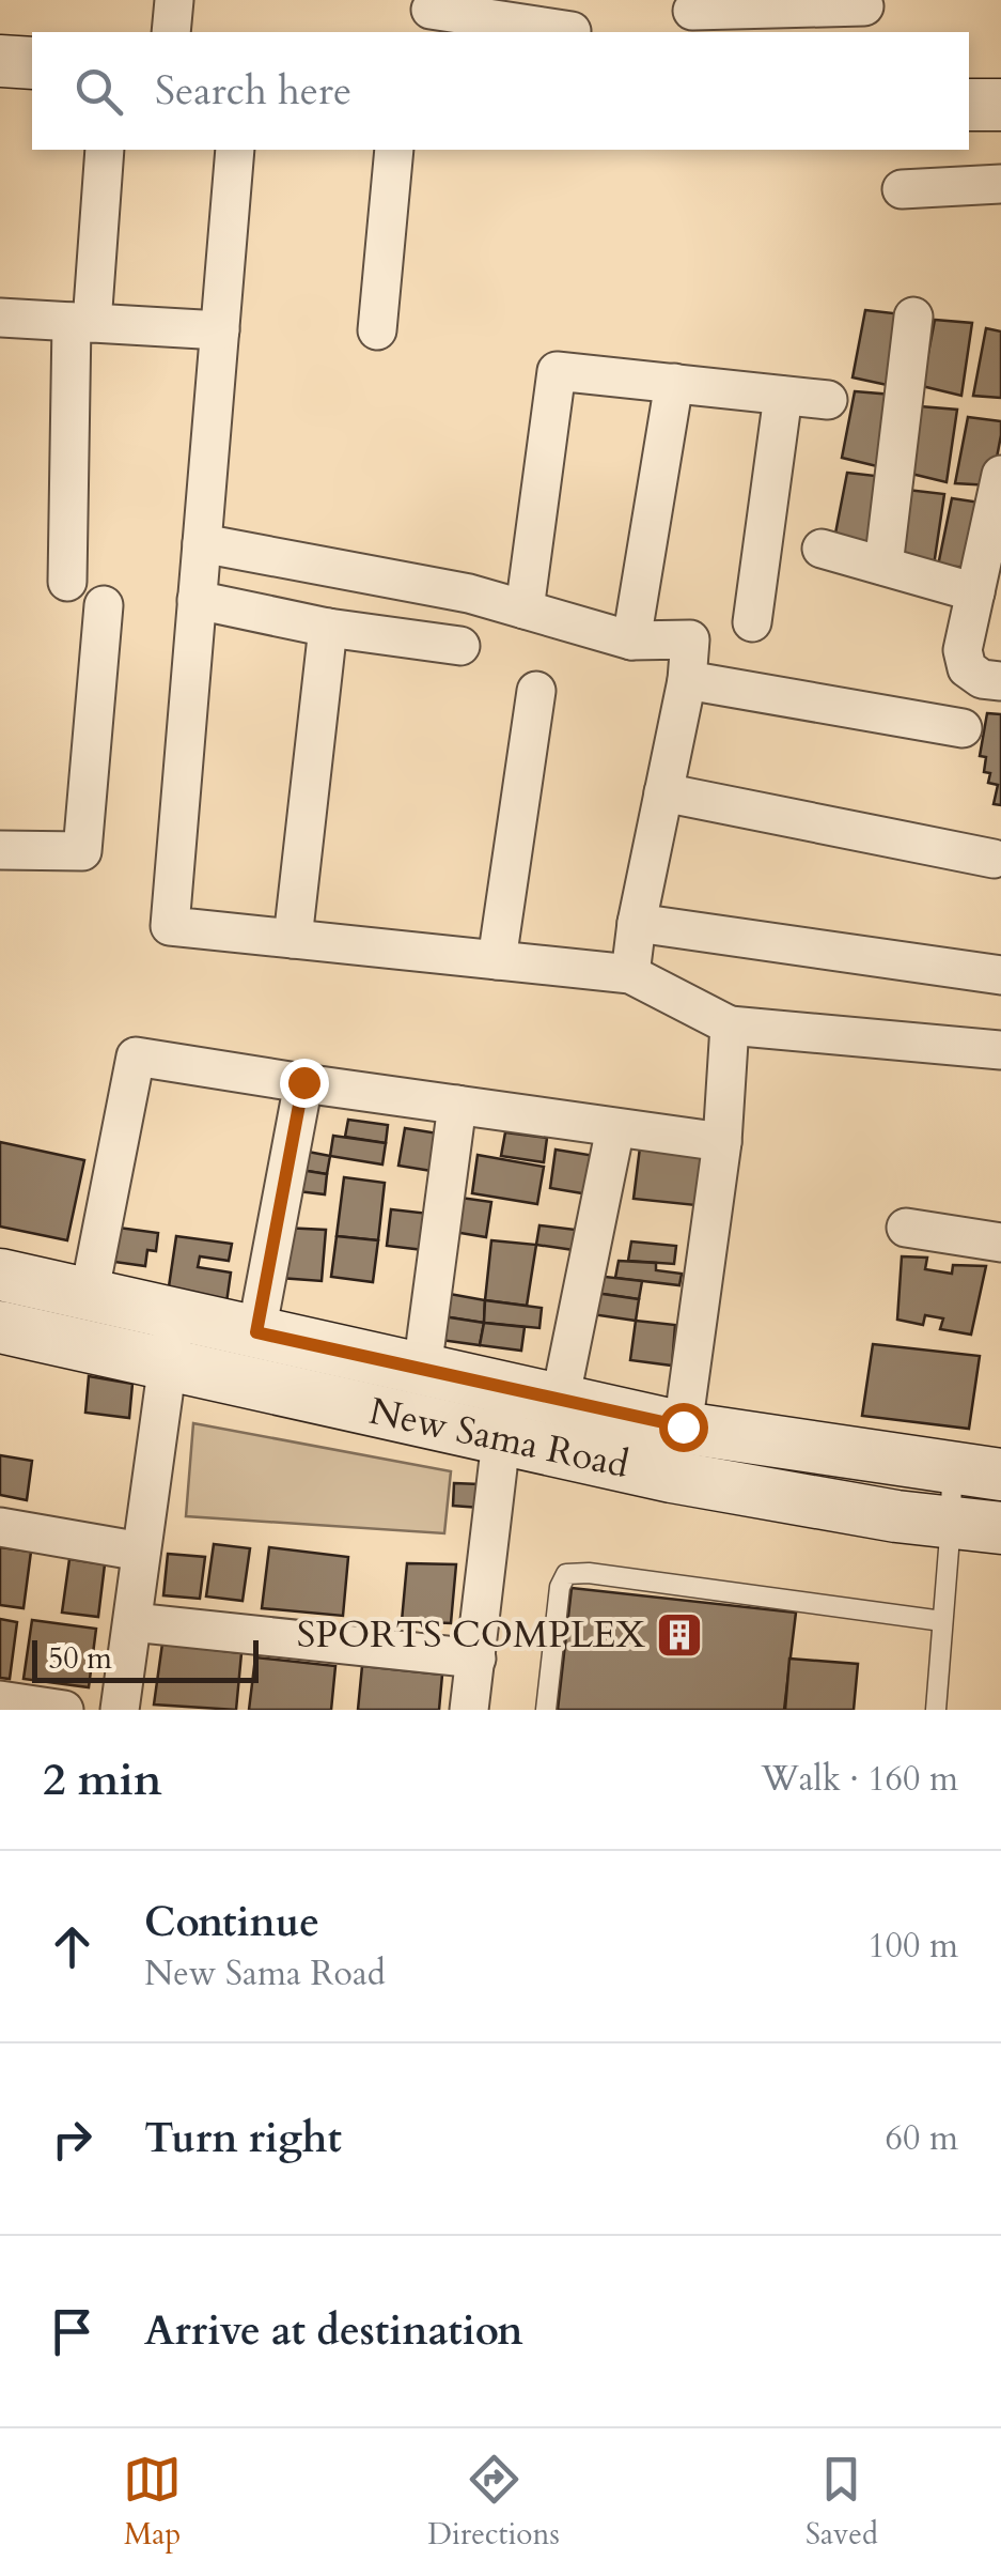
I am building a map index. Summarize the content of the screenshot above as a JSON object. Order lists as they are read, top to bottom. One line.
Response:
{"streets":{"main road":["New Sama Road"]},"places":{"building":["SPORTS COMPLEX"]},"scale_bar":"50 m","page":{"search":"Search here","scale":"50 m","heading":["2 min","Walk · 160 m"],"list":[["Continue","New Sama Road","100 m"],["Turn right","60 m"],"Arrive at destination"],"nav":["Map","Directions","Saved"]}}
